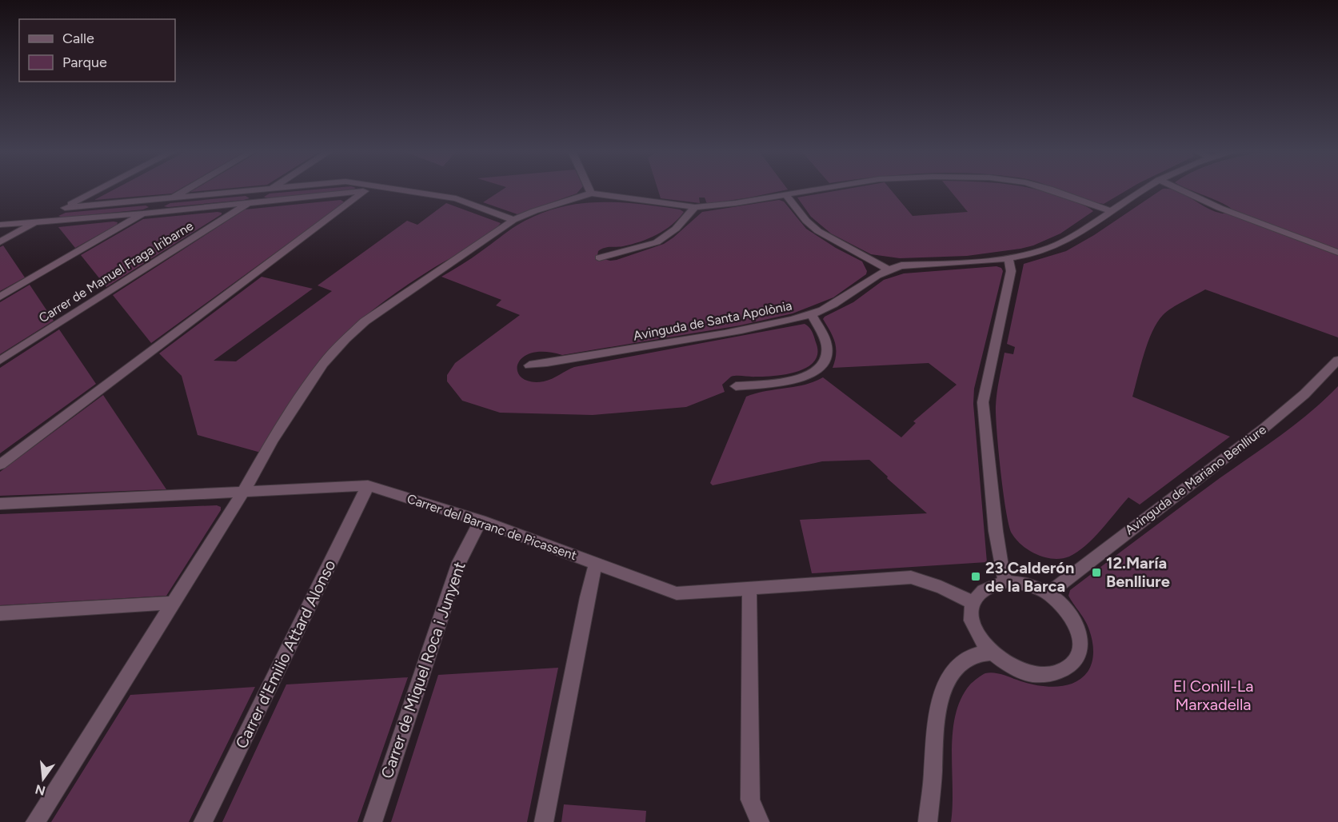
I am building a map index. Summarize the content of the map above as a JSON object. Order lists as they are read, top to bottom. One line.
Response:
{"streets":{"street":["Carrer de Manuel Fraga Iribarne","Avinguda de Santa Apolònia","Avinguda de Mariano Benlliure","Carrer del Barranc de Picassent","Carrer d'Emilio Attard Alonso","Carrer de Miquel Roca i Junyent"]},"crossings":[["Avinguda de Mariano Benlliure","Carrer del Barranc de Picassent"],["Carrer del Barranc de Picassent","Carrer d'Emilio Attard Alonso"],["Carrer del Barranc de Picassent","Carrer de Miquel Roca i Junyent"]],"parks":["El Conill-La Marxadella"],"places":{"transit":["12.María Benlliure","23.Calderón de la Barca"]},"legend":["Calle","Parque"],"north":"bottom"}
